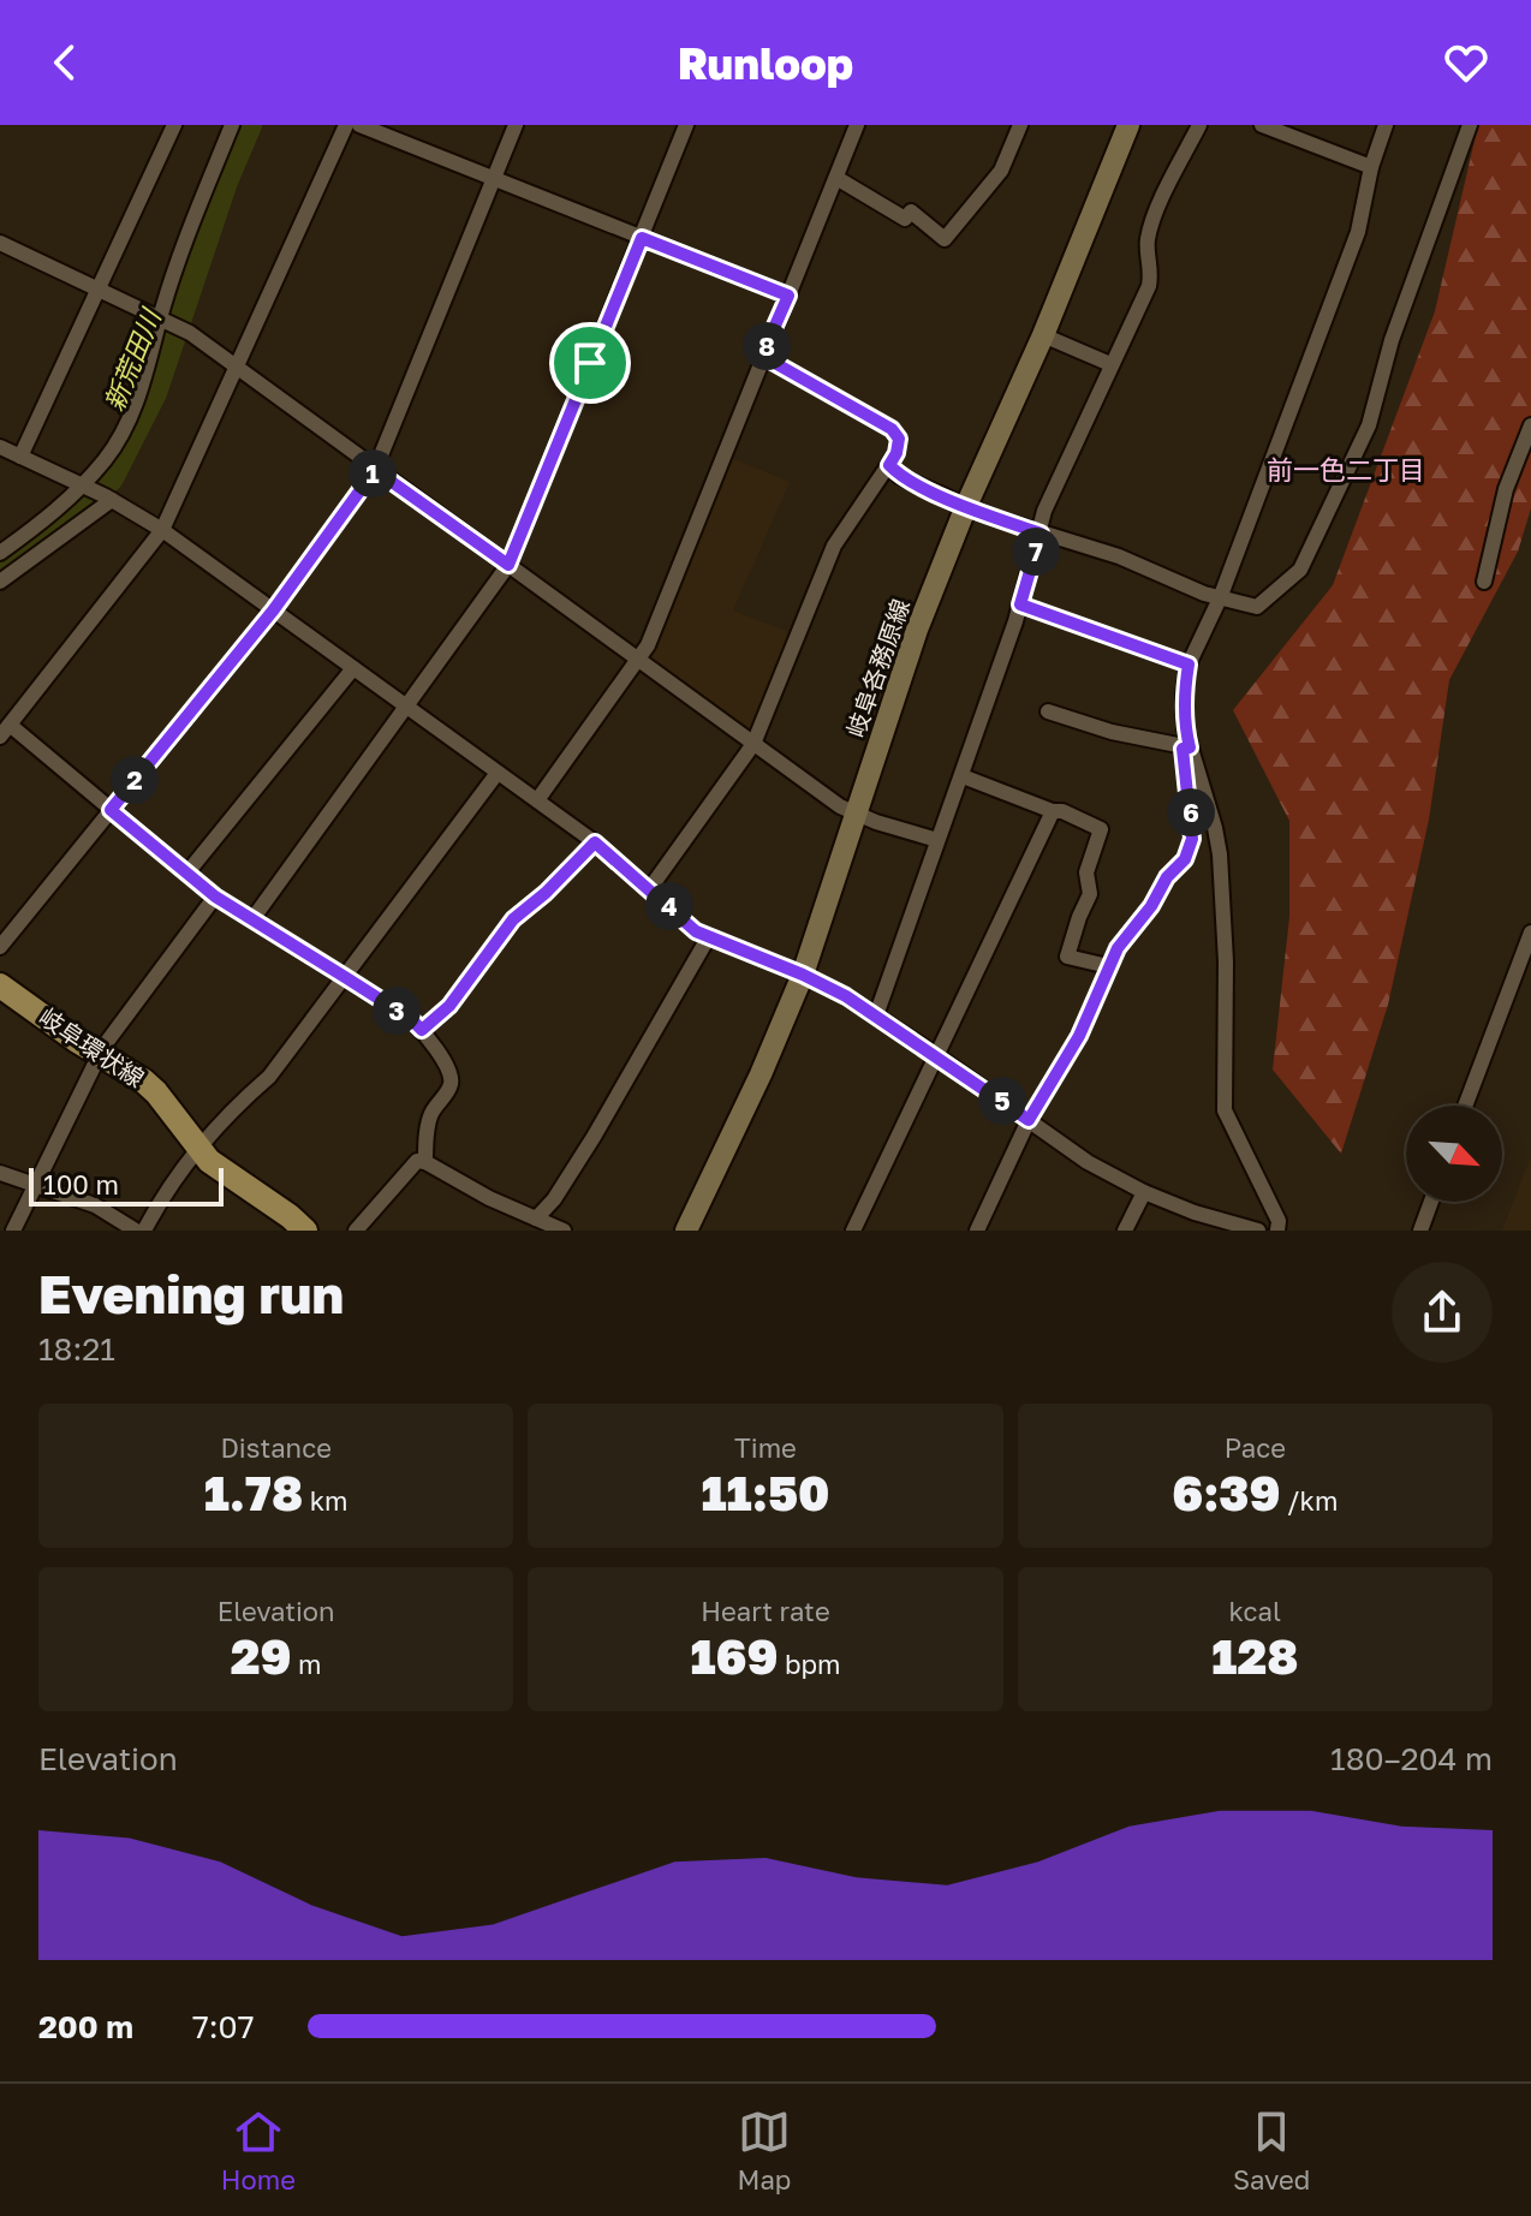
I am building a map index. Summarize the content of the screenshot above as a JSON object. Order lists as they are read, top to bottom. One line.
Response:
{"streets":{"main road":["岐阜各務原線","岐阜環状線"]},"districts":["前一色二丁目"],"water":["新荒田川"],"scale_bar":"100 m","north":"bottom right","page":{"header":"Runloop","pins":["8","1","7","2","6","4","3","5"],"scale":"100 m","heading":["Evening run","18:21"],"stats":[["Distance","1.78 km"],["Time","11:50"],["Pace","6:39 /km"],["Elevation","29 m"],["Heart rate","169 bpm"],["kcal","128"]],"chart":["Elevation","180–204 m"],"list":[{"name":"200 m","note":"7:07"}],"tabs":["Home","Map","Saved"]}}
